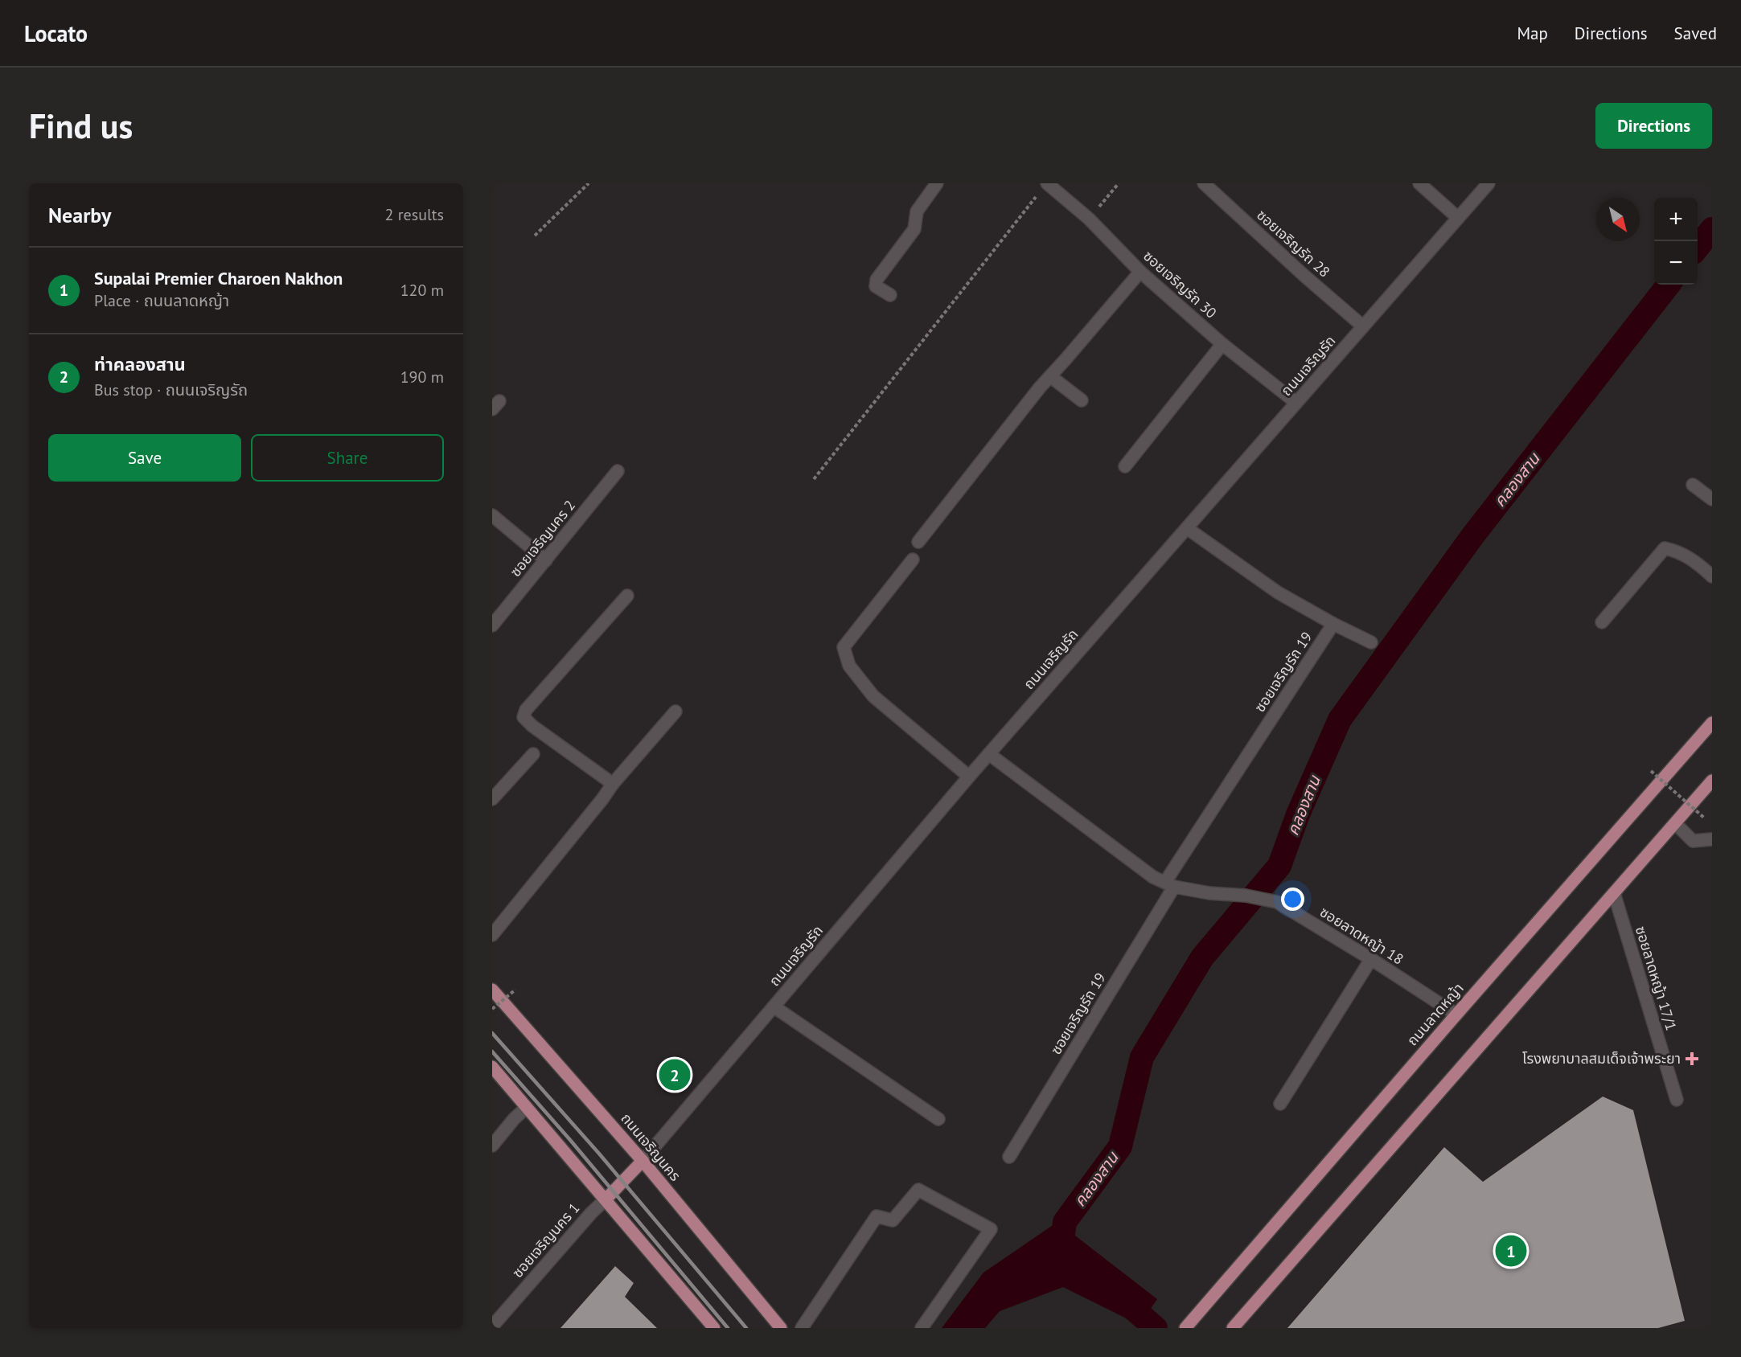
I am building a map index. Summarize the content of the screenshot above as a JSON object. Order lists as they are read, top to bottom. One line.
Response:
{"streets":{"main road":["ถนนลาดหญ้า","ถนนเจริญนคร"],"street":["ซอยเจริญรัถ 28","ซอยเจริญรัถ 30","ถนนเจริญรัถ","ซอยเจริญนคร 2","ซอยเจริญรัถ 19","ซอยลาดหญ้า 18","ซอยลาดหญ้า 17/1","ซอยเจริญนคร 1"]},"crossings":[["ซอยเจริญรัถ 28","ถนนเจริญรัถ"],["ซอยเจริญรัถ 30","ถนนเจริญรัถ"],["ถนนเจริญรัถ","ถนนเจริญนคร"],["ซอยเจริญรัถ 19","ซอยลาดหญ้า 18"],["ซอยลาดหญ้า 18","ถนนลาดหญ้า"]],"water":["คลองสาน"],"places":{"health":["โรงพยาบาลสมเด็จเจ้าพระยา"]},"north":"bottom right","page":{"header":"Locato","nav":["Map","Directions","Saved"],"buttons":["Directions",["Save","Share"]],"title":"Find us","heading":["Nearby","2 results"],"map_buttons":["+","−"],"list":[{"mark":"1","name":"Supalai Premier Charoen Nakhon","note":"Place · ถนนลาดหญ้า","value":"120 m"},{"mark":"2","name":"ท่าคลองสาน","note":"Bus stop · ถนนเจริญรัถ","value":"190 m"}],"pins":["2","1"]}}
